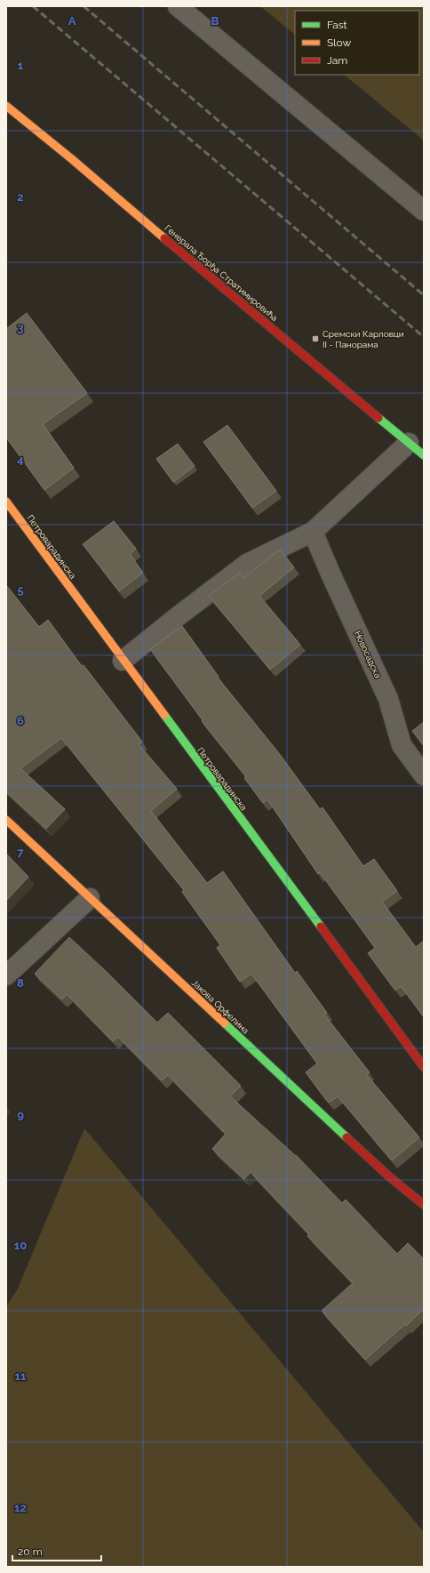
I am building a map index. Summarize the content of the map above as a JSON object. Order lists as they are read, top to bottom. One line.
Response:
{"streets":{"street":["Генерала Ђорђа Стратимировића","Петроварадинска","Новосадска","Јакова Орфелина"]},"places":{"transit":["Сремски Карловци II - Панорама"]},"legend":["Fast","Slow","Jam"],"scale_bar":"20 m","grid":{"columns":["A","B"],"rows":["1","2","3","4","5","6","7","8","9","10","11","12"]}}
